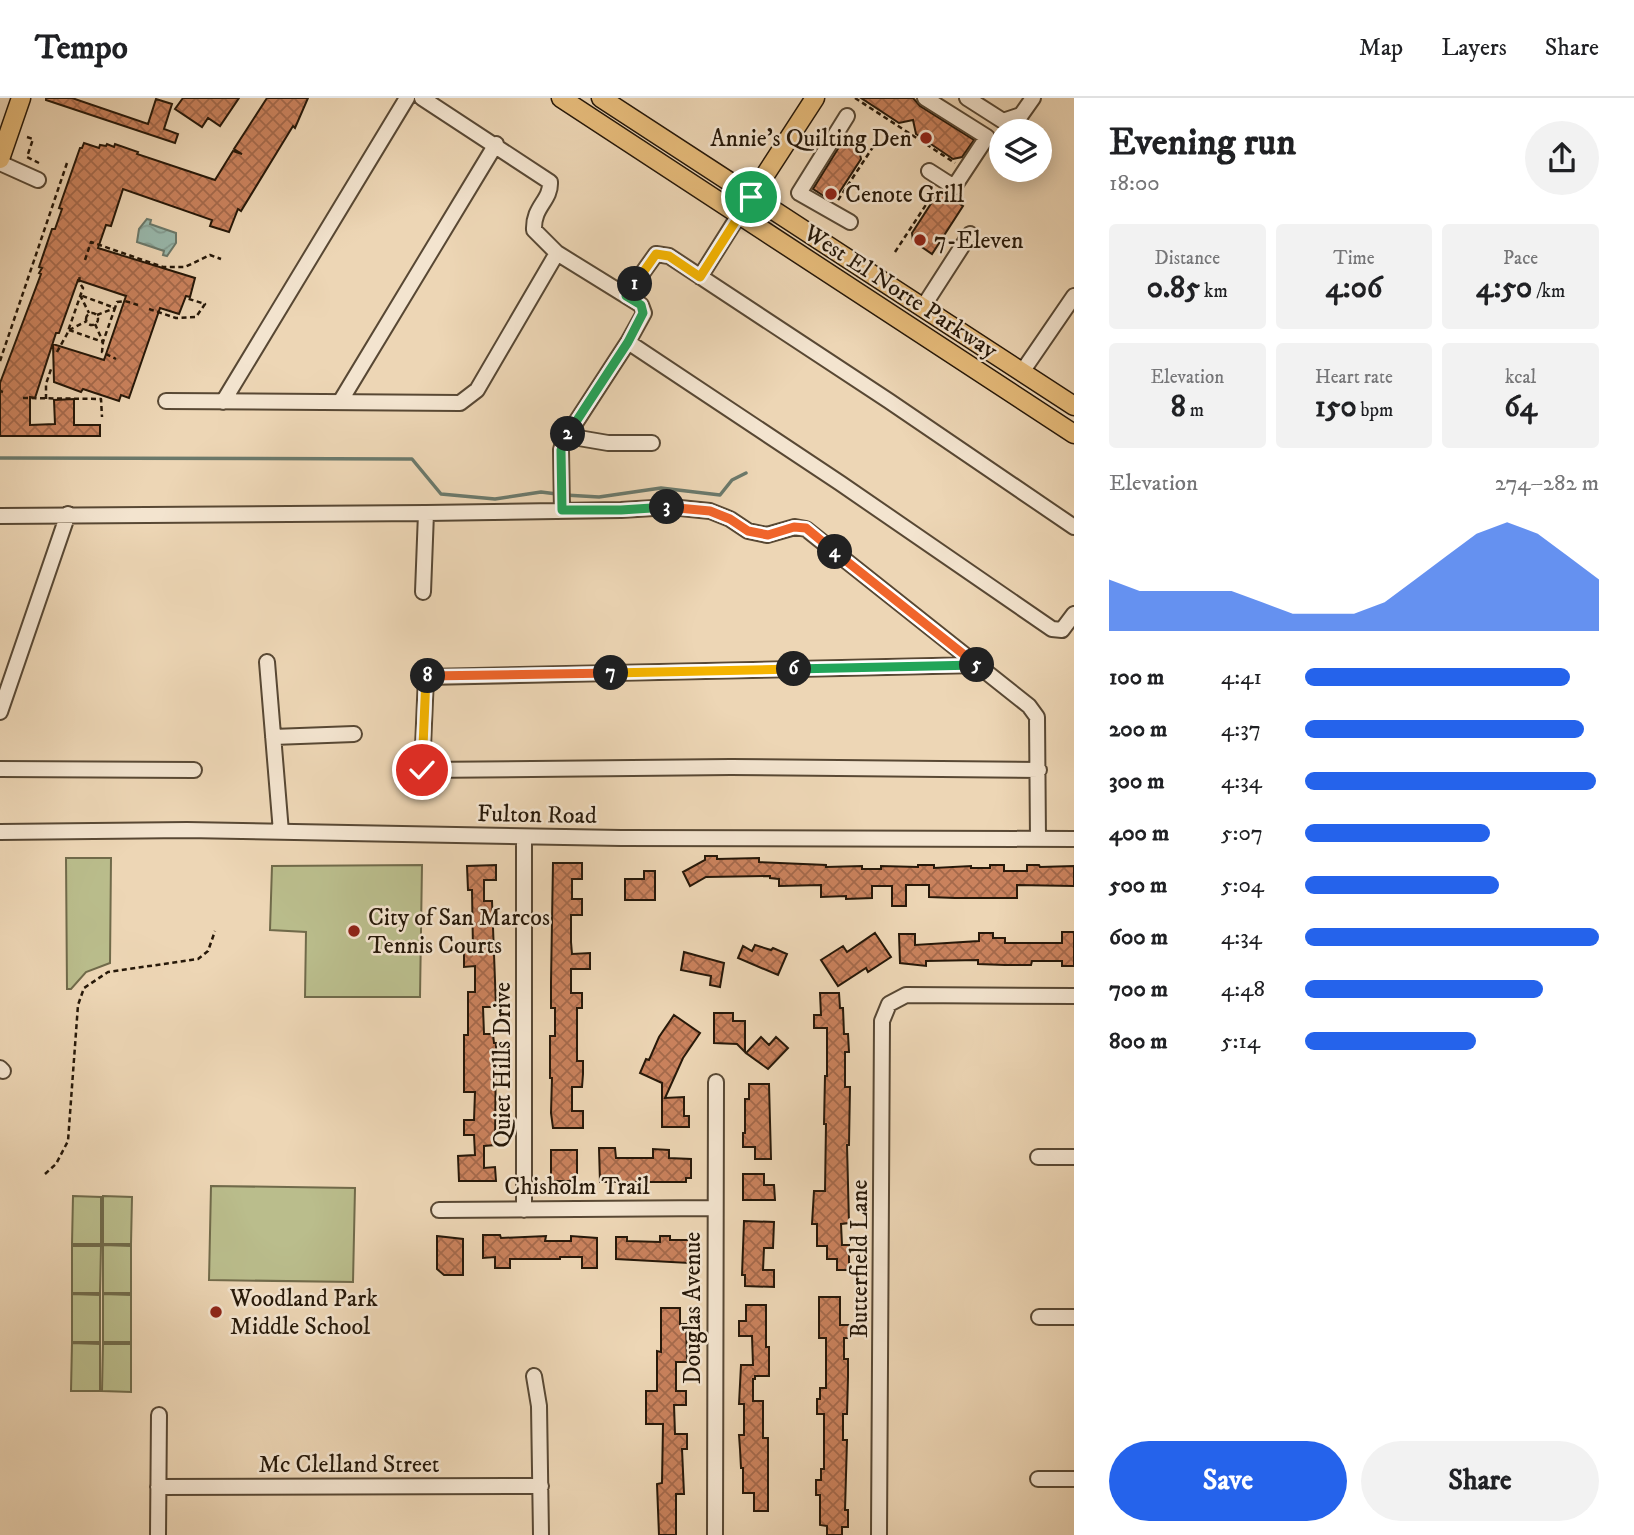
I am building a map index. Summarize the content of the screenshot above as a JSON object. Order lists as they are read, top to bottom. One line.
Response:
{"streets":{"main road":["West El Norte Parkway"],"street":["Fulton Road","Quiet Hills Drive","Chisholm Trail","Butterfield Lane","Douglas Avenue","Mc Clelland Street"]},"crossings":[["Fulton Road","Quiet Hills Drive"],["Quiet Hills Drive","Chisholm Trail"],["Chisholm Trail","Douglas Avenue"]],"places":["Annie's Quilting Den","Cenote Grill","7-Eleven","City of San Marcos Tennis Courts","Woodland Park Middle School"],"page":{"header":"Tempo","nav":["Map","Layers","Share"],"heading":["Evening run","18:00"],"stats":[["Distance","0.85 km"],["Time","4:06"],["Pace","4:50 /km"],["Elevation","8 m"],["Heart rate","150 bpm"],["kcal","64"]],"pins":["1","2","3","4","5","6","7","8"],"chart":["Elevation","274–282 m"],"list":[{"name":"100 m","note":"4:41"},{"name":"200 m","note":"4:37"},{"name":"300 m","note":"4:34"},{"name":"400 m","note":"5:07"},{"name":"500 m","note":"5:04"},{"name":"600 m","note":"4:34"},{"name":"700 m","note":"4:48"},{"name":"800 m","note":"5:14"}],"buttons":["Save","Share"]}}
